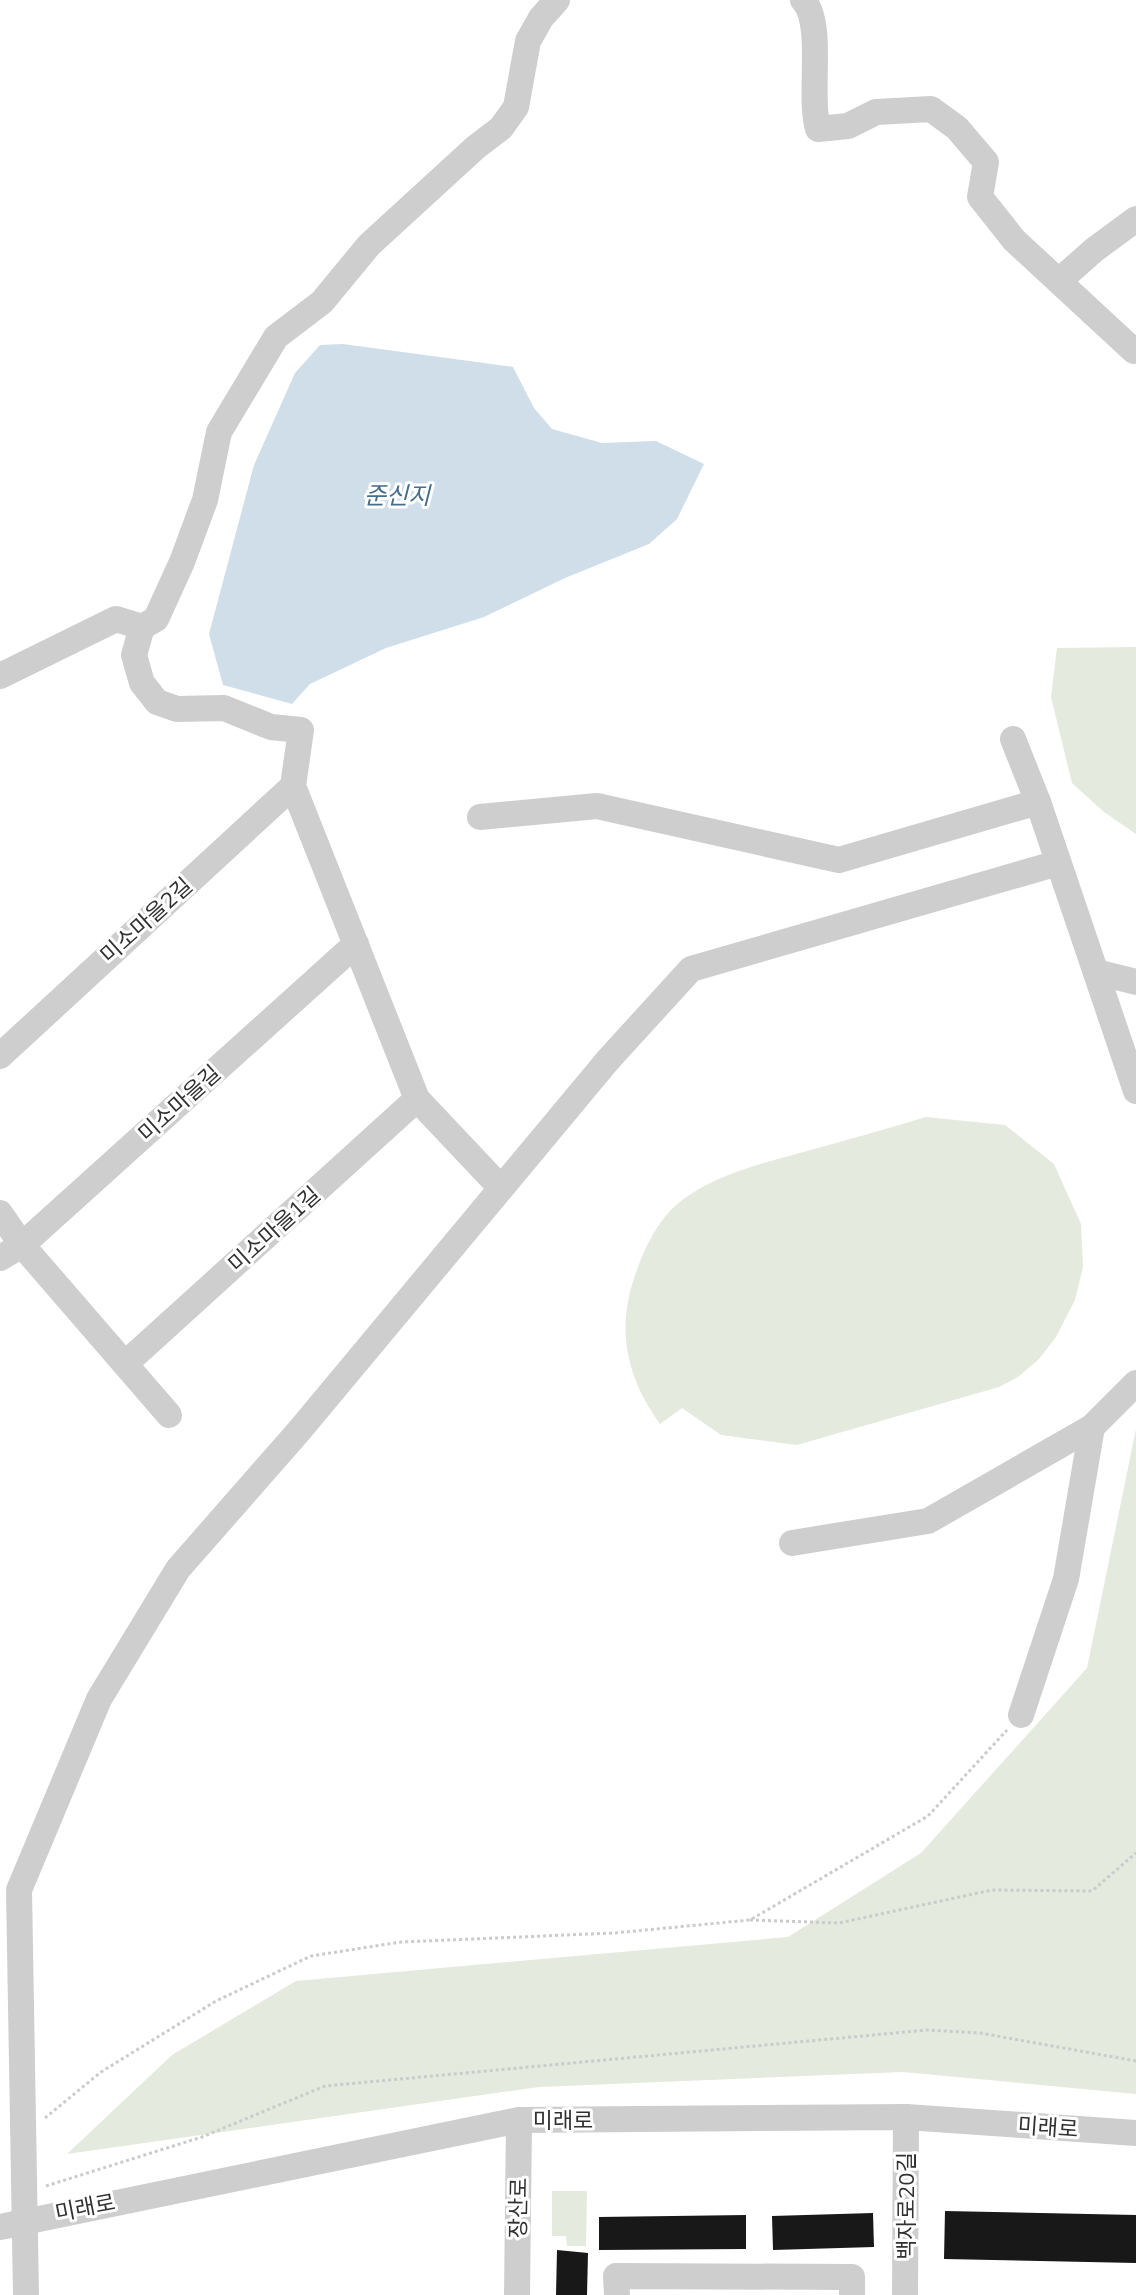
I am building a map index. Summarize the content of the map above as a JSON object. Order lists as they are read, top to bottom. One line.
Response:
{"streets":{"street":["미소마을2길","미소마을길","미소마을1길","미래로","백자로20길","장산로"]},"crossings":[["미래로","백자로20길"],["미래로","장산로"]],"water":["준신지"]}
